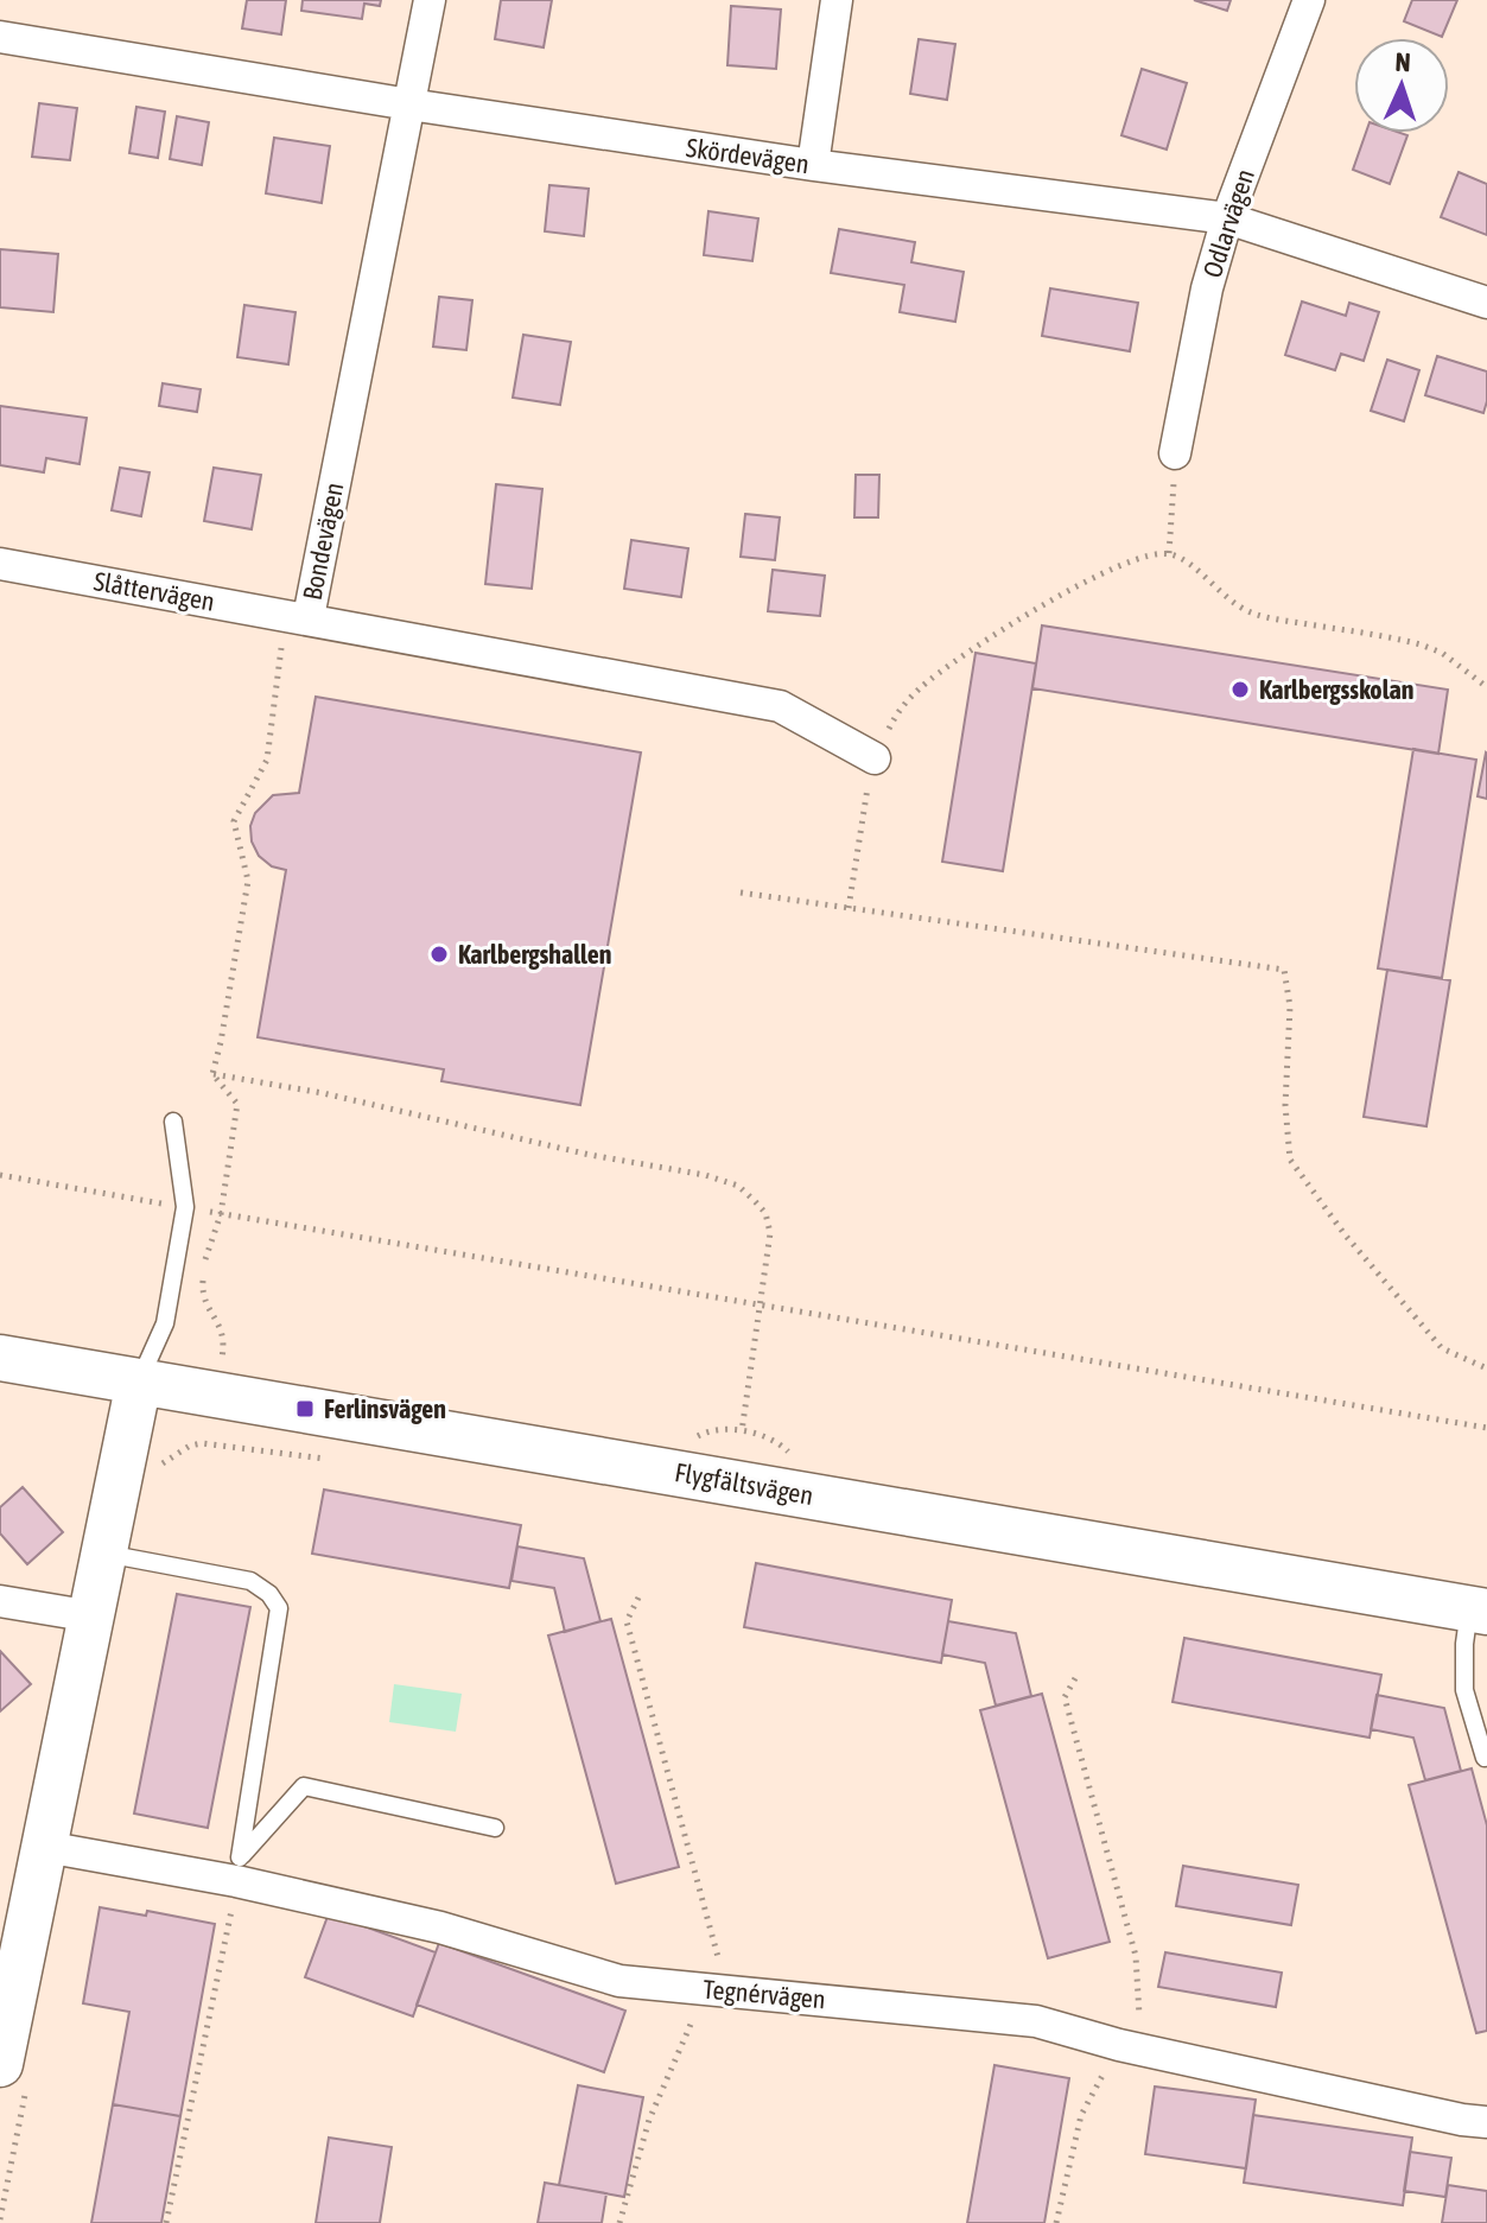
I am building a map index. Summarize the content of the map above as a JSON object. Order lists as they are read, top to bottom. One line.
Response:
{"streets":{"street":["Skördevägen","Odlarvägen","Bondevägen","Slåttervägen","Flygfältsvägen","Tegnérvägen"]},"crossings":[["Skördevägen","Odlarvägen"],["Skördevägen","Bondevägen"],["Bondevägen","Slåttervägen"]],"places":{"other":["Karlbergsskolan","Karlbergshallen"],"transit":["Ferlinsvägen"]},"north":"top"}
